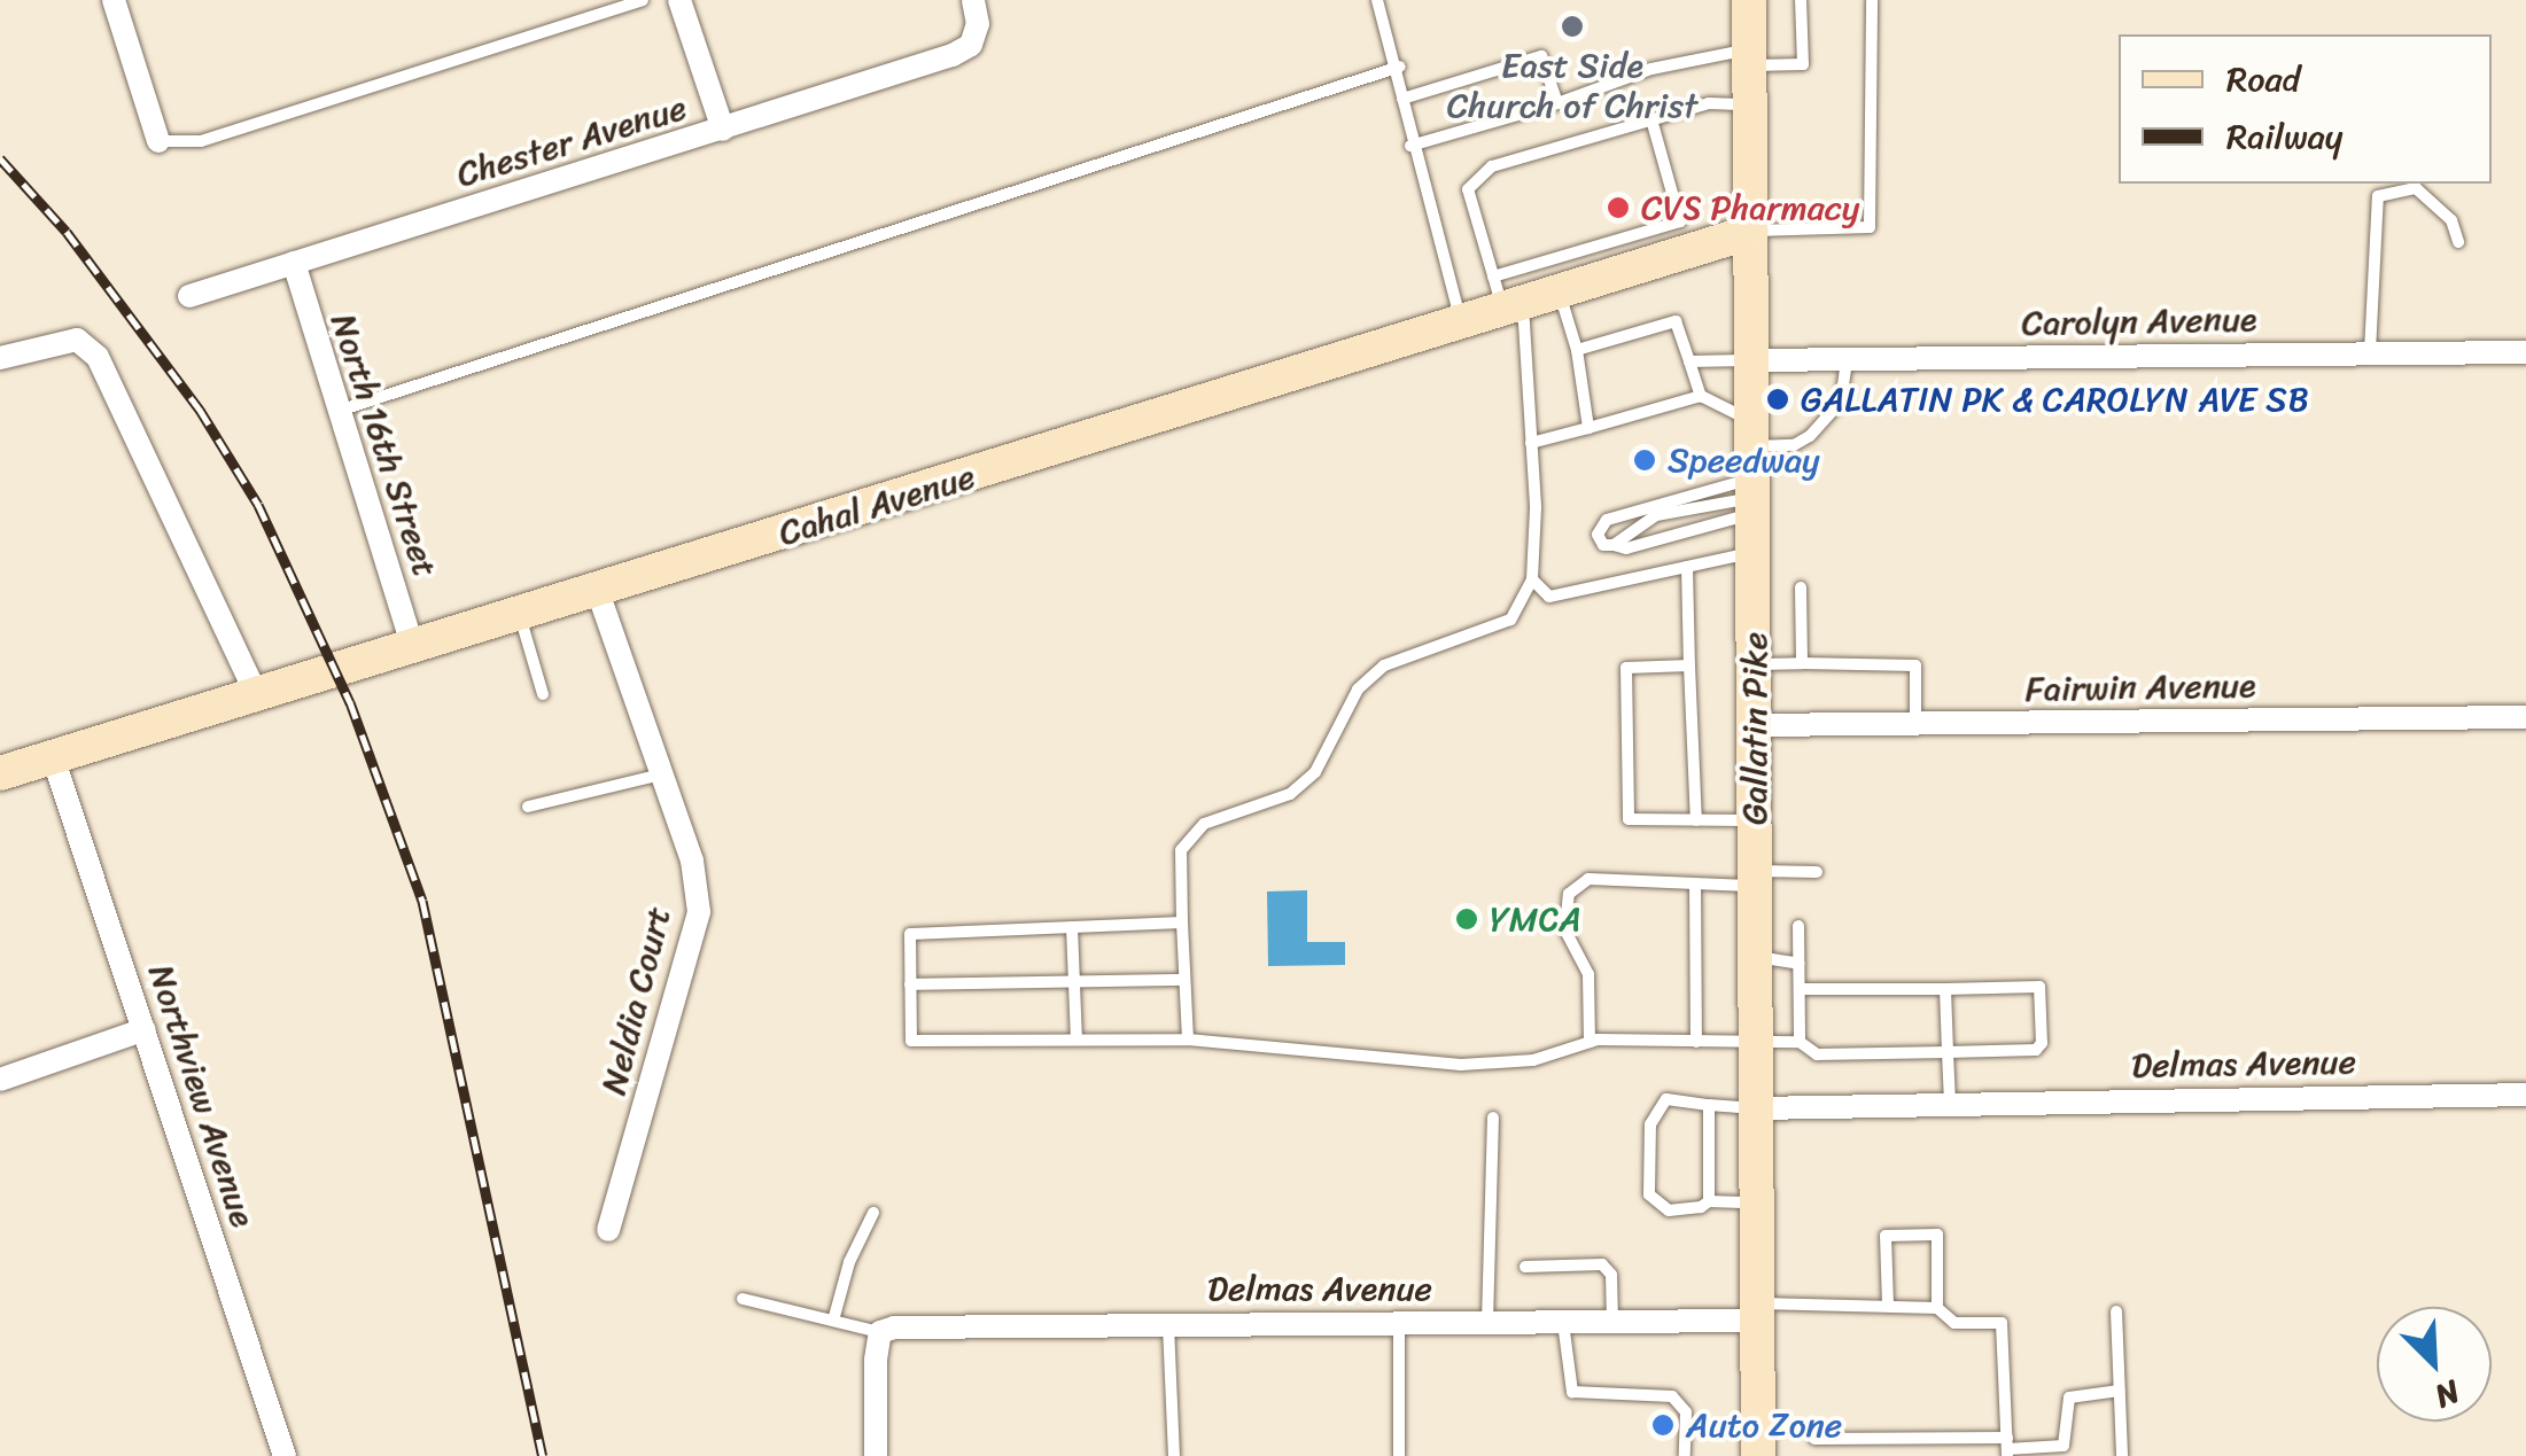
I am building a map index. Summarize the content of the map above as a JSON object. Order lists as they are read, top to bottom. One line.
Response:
{"streets":{"street":["Chester Avenue","Carolyn Avenue","North 16th Street","Cahal Avenue","Fairwin Avenue","Gallatin Pike","Neldia Court","Delmas Avenue","Northview Avenue"]},"crossings":[["Chester Avenue","North 16th Street"],["Carolyn Avenue","Gallatin Pike"],["North 16th Street","Cahal Avenue"],["Cahal Avenue","Gallatin Pike"],["Cahal Avenue","Neldia Court"],["Cahal Avenue","Northview Avenue"],["Fairwin Avenue","Gallatin Pike"],["Gallatin Pike","Delmas Avenue"]],"places":["East Side Church of Christ","CVS Pharmacy","GALLATIN PK & CAROLYN AVE SB","Speedway","YMCA","Auto Zone"],"legend":["Road","Railway"],"north":"bottom right"}
